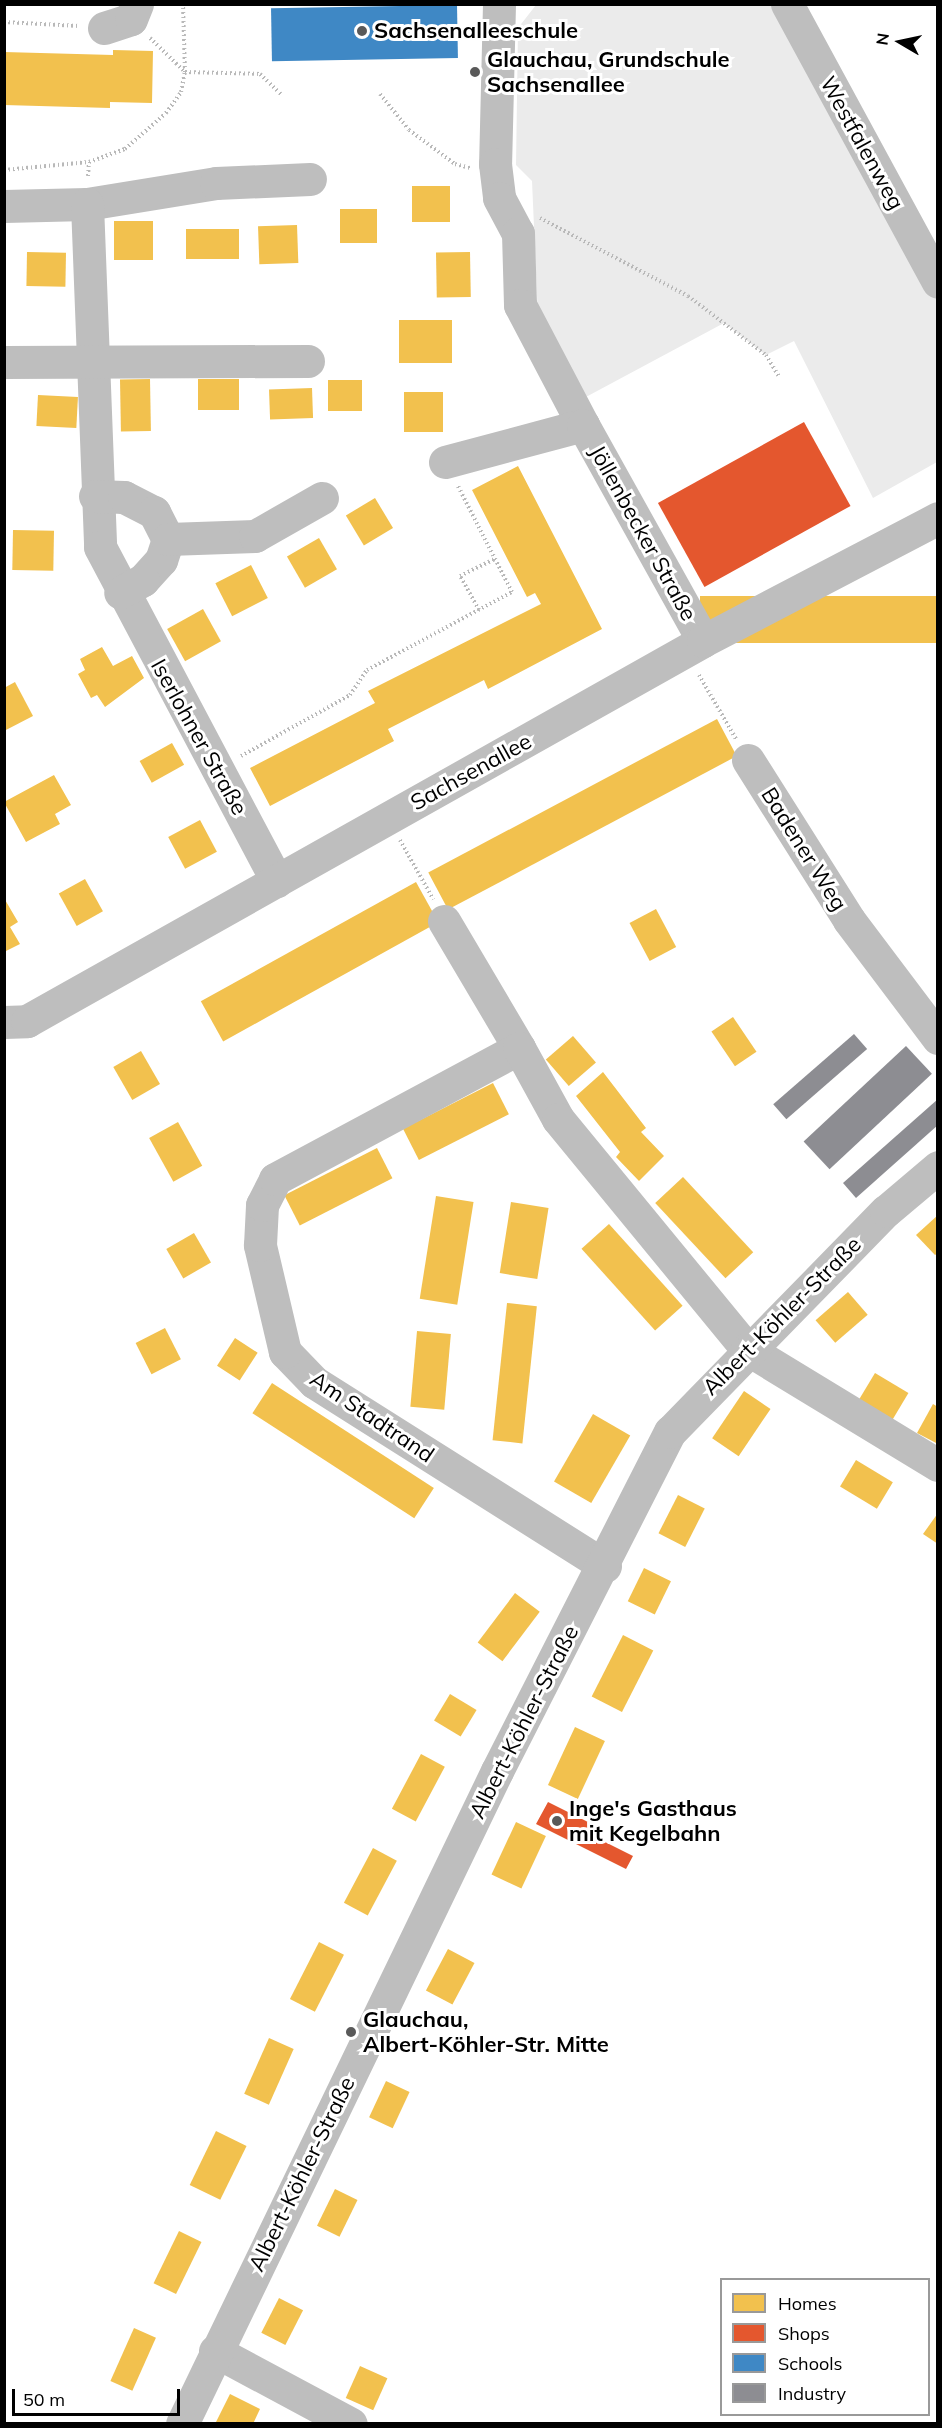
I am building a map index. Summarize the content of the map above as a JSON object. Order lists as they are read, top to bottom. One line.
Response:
{"streets":{"street":["Westfalenweg","Jöllenbecker Straße","Iserlohner Straße","Sachsenallee","Badener Weg","Albert-Köhler-Straße","Am Stadtrand"]},"crossings":[["Jöllenbecker Straße","Sachsenallee"],["Iserlohner Straße","Sachsenallee"],["Albert-Köhler-Straße","Am Stadtrand"]],"places":["Sachsenalleeschule","Glauchau, Grundschule Sachsenallee","Inge's Gasthaus mit Kegelbahn","Glauchau, Albert-Köhler-Str. Mitte"],"legend":["Homes","Shops","Schools","Industry"],"scale_bar":"50 m","north":"left"}
